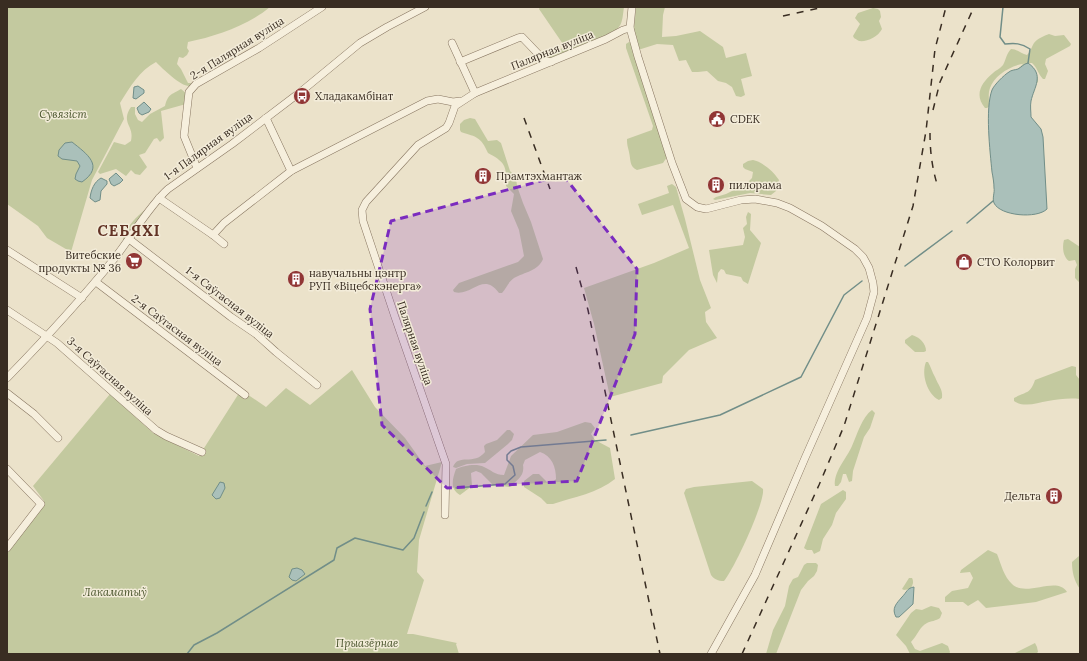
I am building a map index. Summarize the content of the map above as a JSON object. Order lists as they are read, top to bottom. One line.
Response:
{"streets":{"street":["2-я Палярная вуліца","Палярная вуліца","1-я Палярная вуліца","1-я Саўгасная вуліца","2-я Саўгасная вуліца","3-я Саўгасная вуліца"]},"crossings":[["2-я Палярная вуліца","1-я Палярная вуліца"],["1-я Палярная вуліца","1-я Саўгасная вуліца"],["1-я Палярная вуліца","2-я Саўгасная вуліца"],["1-я Палярная вуліца","3-я Саўгасная вуліца"]],"districts":["СЕБЯХІ"],"parks":["Сувязіст","Лакаматыў","Прыазёрнае"],"places":{"bus stop":["Хладакамбінат"],"public building":["CDEK"],"building":["Прамтэхмантаж","пилорама","навучальны цэнтр РУП «Віцебскэнерга»","Дельта"],"supermarket":["Витебские продукты № 36"],"shop":["СТО Колорвит"]}}
